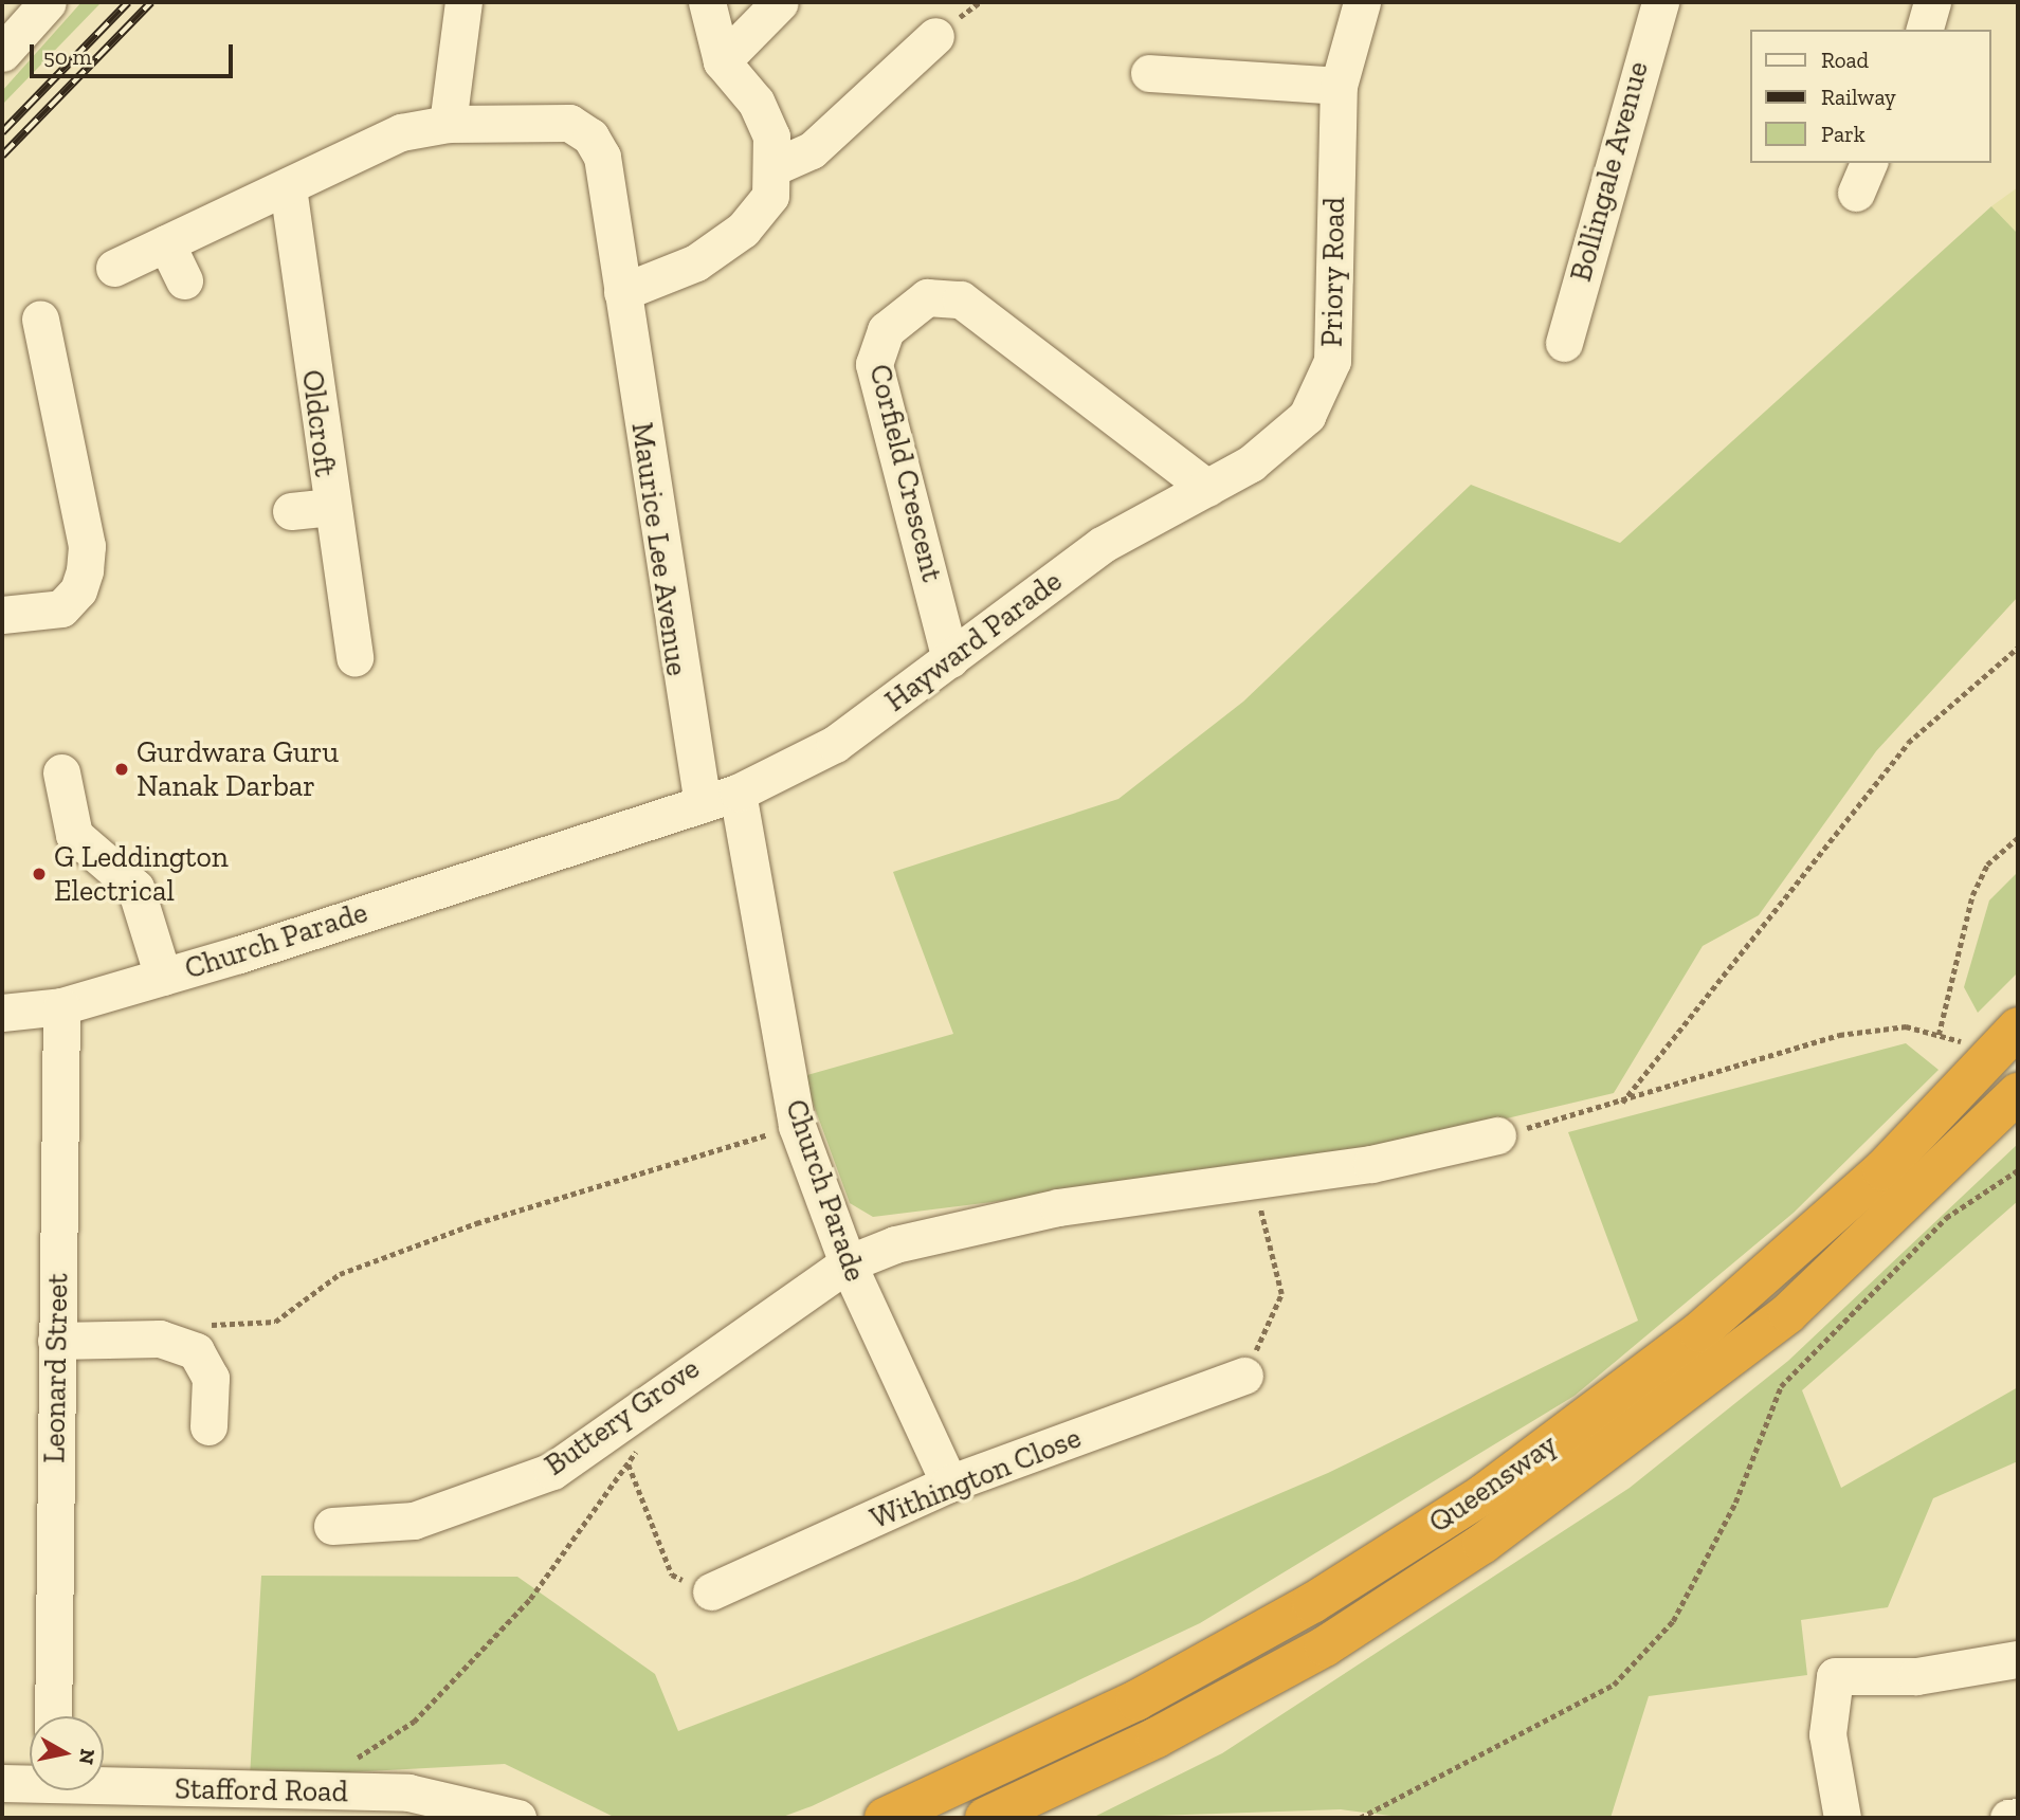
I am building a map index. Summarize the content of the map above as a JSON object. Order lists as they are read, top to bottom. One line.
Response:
{"streets":{"highway":["Queensway"],"street":["Bollingale Avenue","Priory Road","Oldcroft","Corfield Crescent","Maurice Lee Avenue","Hayward Parade","Church Parade","Leonard Street","Buttery Grove","Withington Close","Stafford Road"]},"crossings":[["Priory Road","Corfield Crescent"],["Priory Road","Hayward Parade"],["Corfield Crescent","Hayward Parade"],["Maurice Lee Avenue","Hayward Parade"],["Maurice Lee Avenue","Church Parade"],["Hayward Parade","Church Parade"],["Church Parade","Leonard Street"],["Church Parade","Buttery Grove"],["Church Parade","Withington Close"]],"places":["Gurdwara Guru Nanak Darbar","G Leddington Electrical"],"legend":["Road","Railway","Park"],"scale_bar":"50 m","north":"right"}
